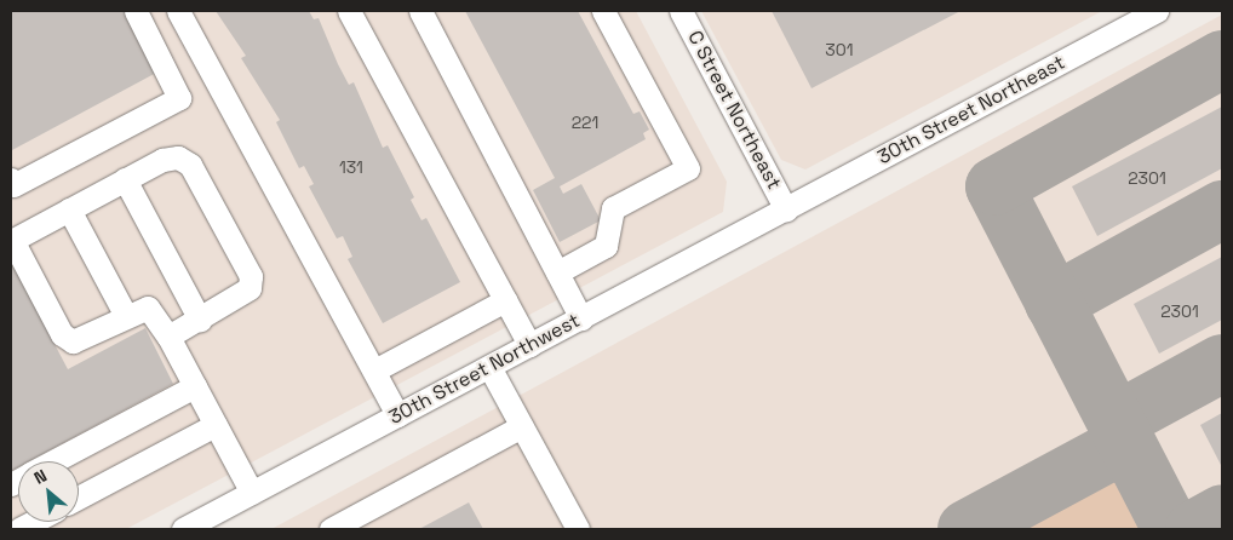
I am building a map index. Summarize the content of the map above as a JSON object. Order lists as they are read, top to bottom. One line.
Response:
{"streets":{"street":["C Street Northeast","30th Street Northeast","30th Street Northwest"]},"crossings":[["C Street Northeast","30th Street Northeast"],["C Street Northeast","30th Street Northwest"],["30th Street Northeast","30th Street Northwest"]],"house_numbers":["301","221","131","2301","2301"],"north":"top left"}
